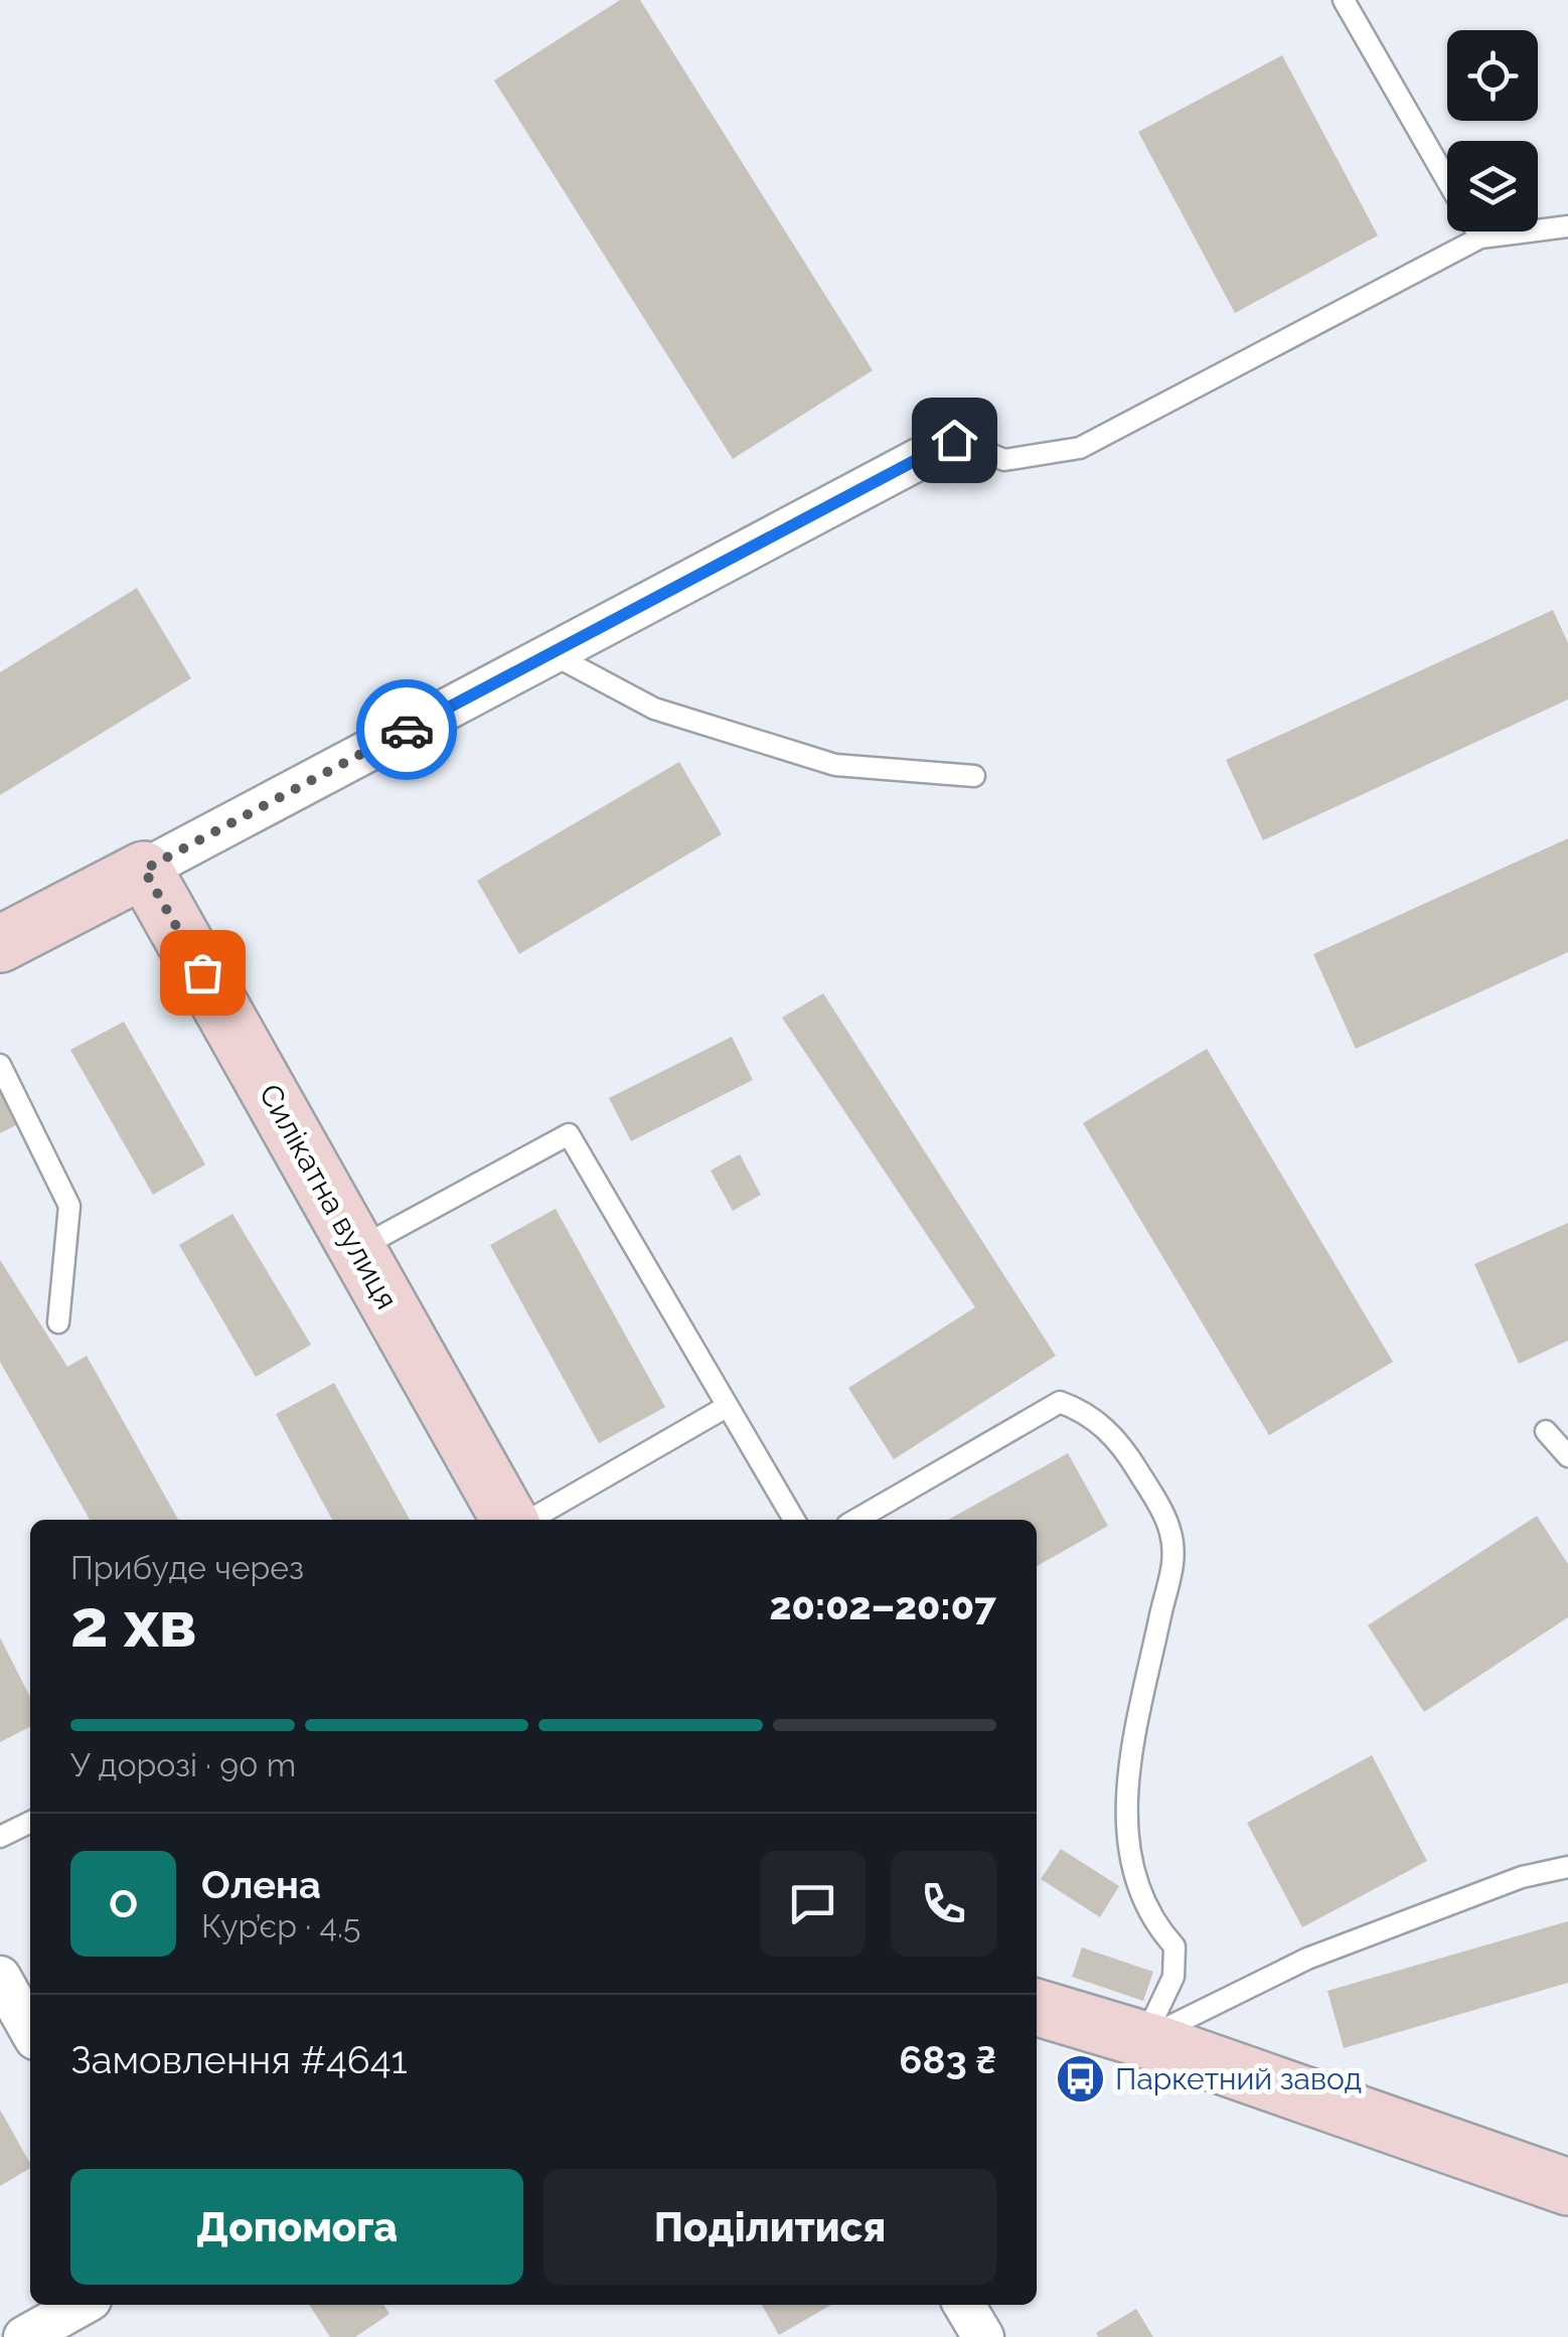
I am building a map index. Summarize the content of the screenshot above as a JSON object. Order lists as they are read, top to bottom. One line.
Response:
{"streets":{"street":["Силікатна вулиця"]},"places":{"bus stop":["Паркетний завод"]},"page":{"heading":["2 хв","Прибуде через","20:02–20:07"],"panel":["Олена","Кур’єр · 4.5","Замовлення #4641","683 ₴"],"bar":"У дорозі · 90 m","round":"О","buttons":["Допомога","Поділитися"]}}
